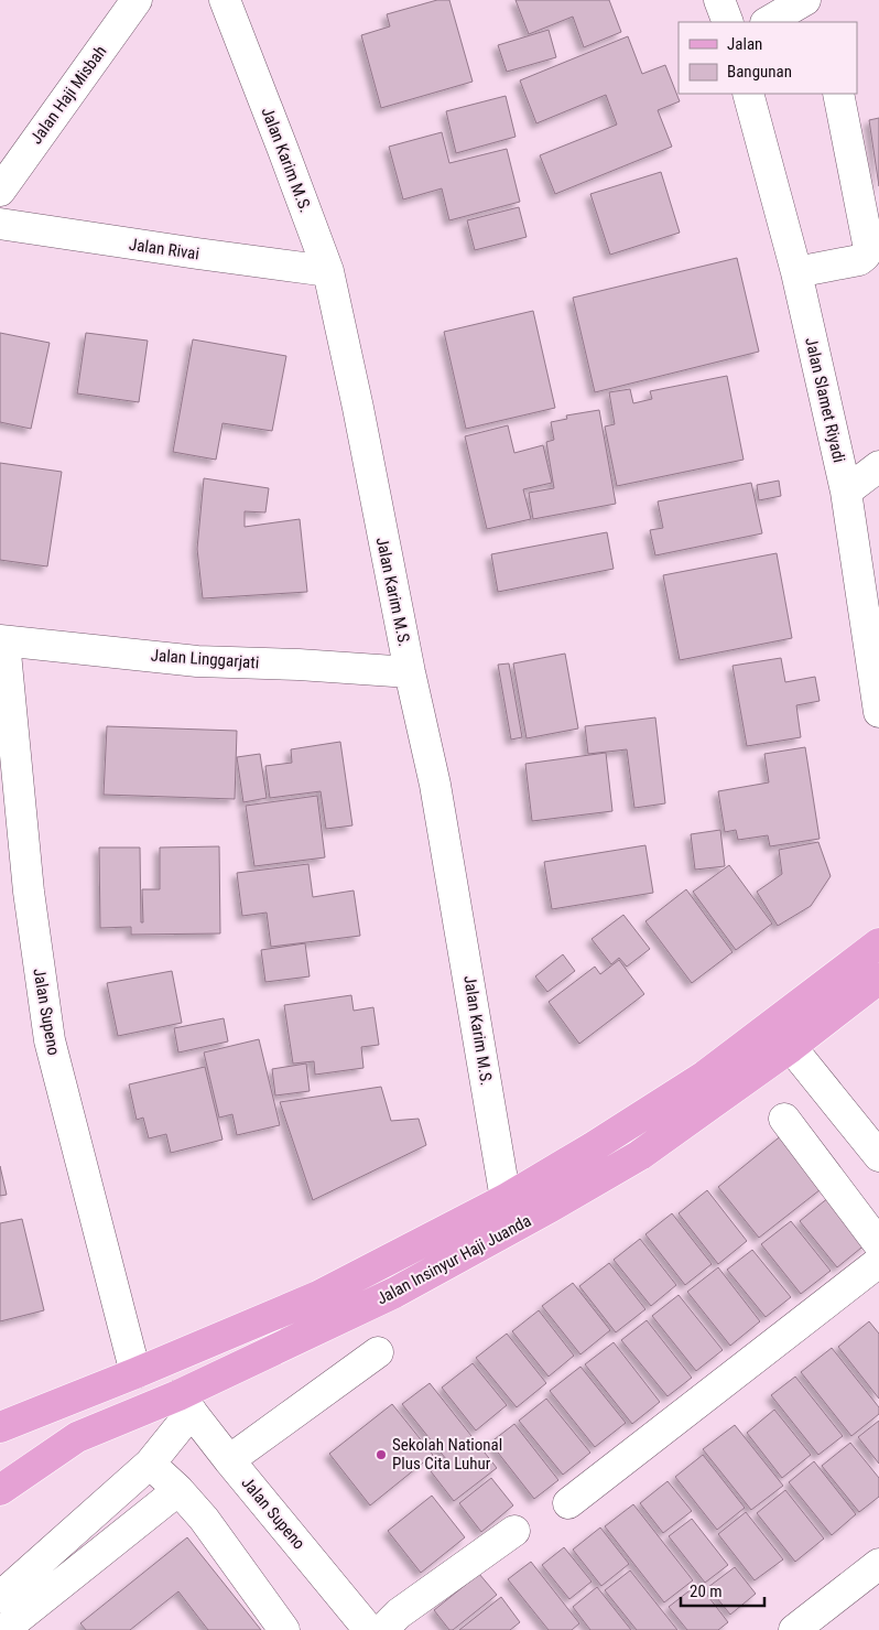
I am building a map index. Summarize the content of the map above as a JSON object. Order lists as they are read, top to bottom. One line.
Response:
{"streets":{"main road":["Jalan Insinyur Haji Juanda"],"street":["Jalan Haji Misbah","Jalan Karim M.S.","Jalan Rivai","Jalan Slamet Riyadi","Jalan Linggarjati","Jalan Supeno"]},"crossings":[["Jalan Karim M.S.","Jalan Rivai"],["Jalan Karim M.S.","Jalan Linggarjati"],["Jalan Karim M.S.","Jalan Insinyur Haji Juanda"],["Jalan Linggarjati","Jalan Supeno"],["Jalan Supeno","Jalan Insinyur Haji Juanda"]],"places":["Sekolah National Plus Cita Luhur"],"legend":["Jalan","Bangunan"],"scale_bar":"20 m"}
